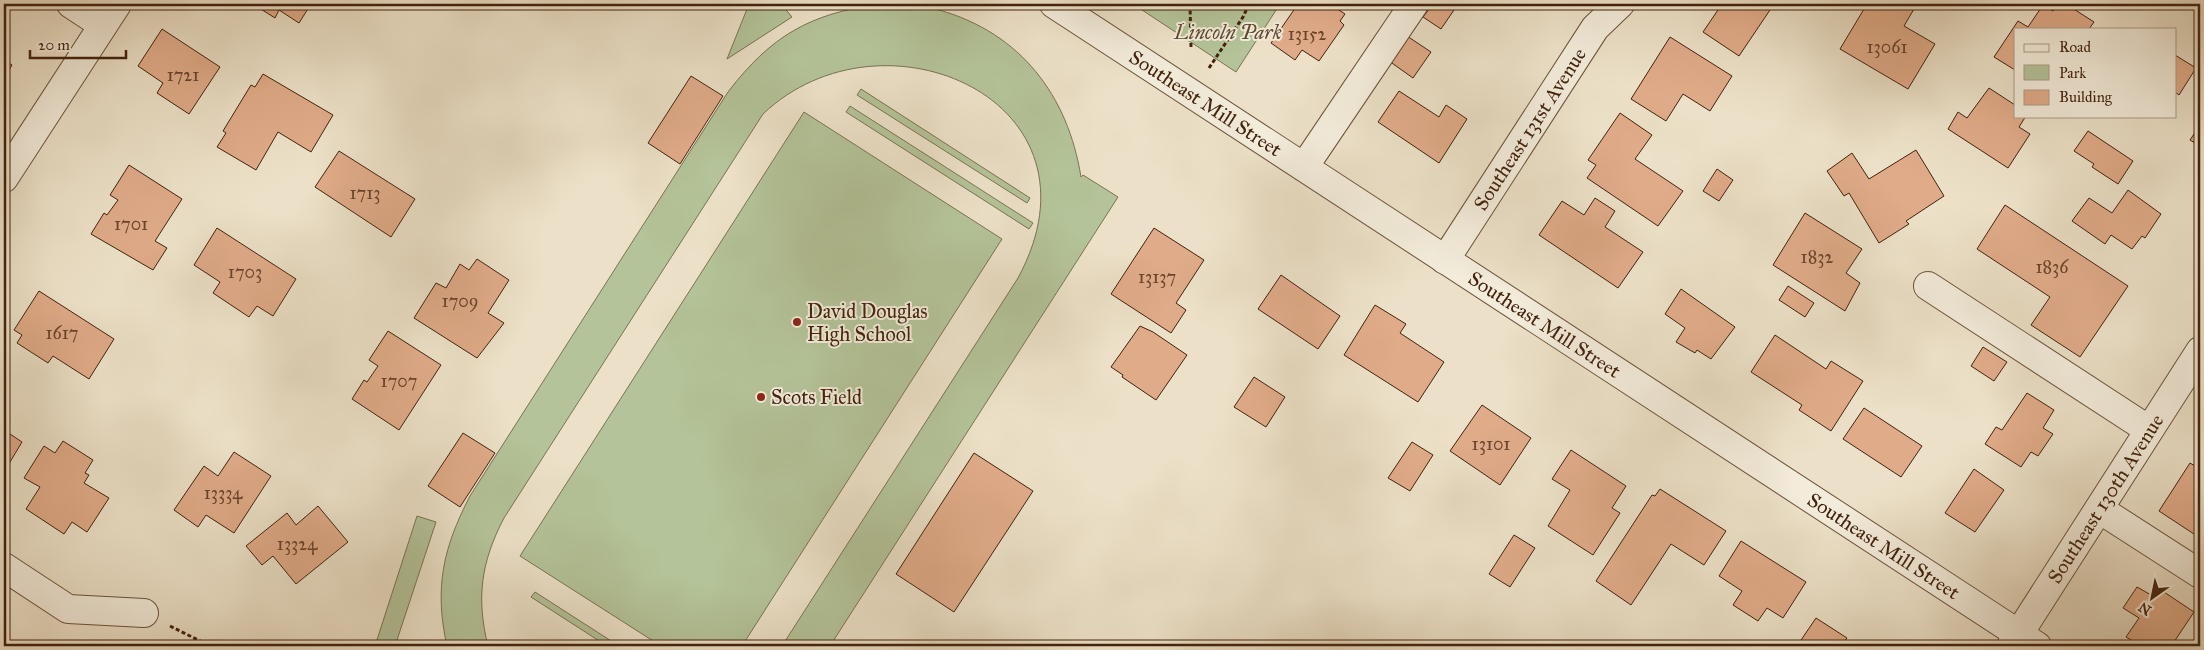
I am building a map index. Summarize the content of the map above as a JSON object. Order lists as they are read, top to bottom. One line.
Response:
{"streets":{"street":["Southeast Mill Street","Southeast 131st Avenue","Southeast 130th Avenue"]},"crossings":[["Southeast Mill Street","Southeast 131st Avenue"],["Southeast Mill Street","Southeast 130th Avenue"]],"parks":["Lincoln Park"],"places":["David Douglas High School","Scots Field"],"house_numbers":["13152","13061","1721","1713","1701","1832","1836","1703","13137","1709","1617","1707","13101","13334","13324"],"legend":["Road","Park","Building"],"scale_bar":"20 m","north":"bottom left"}
